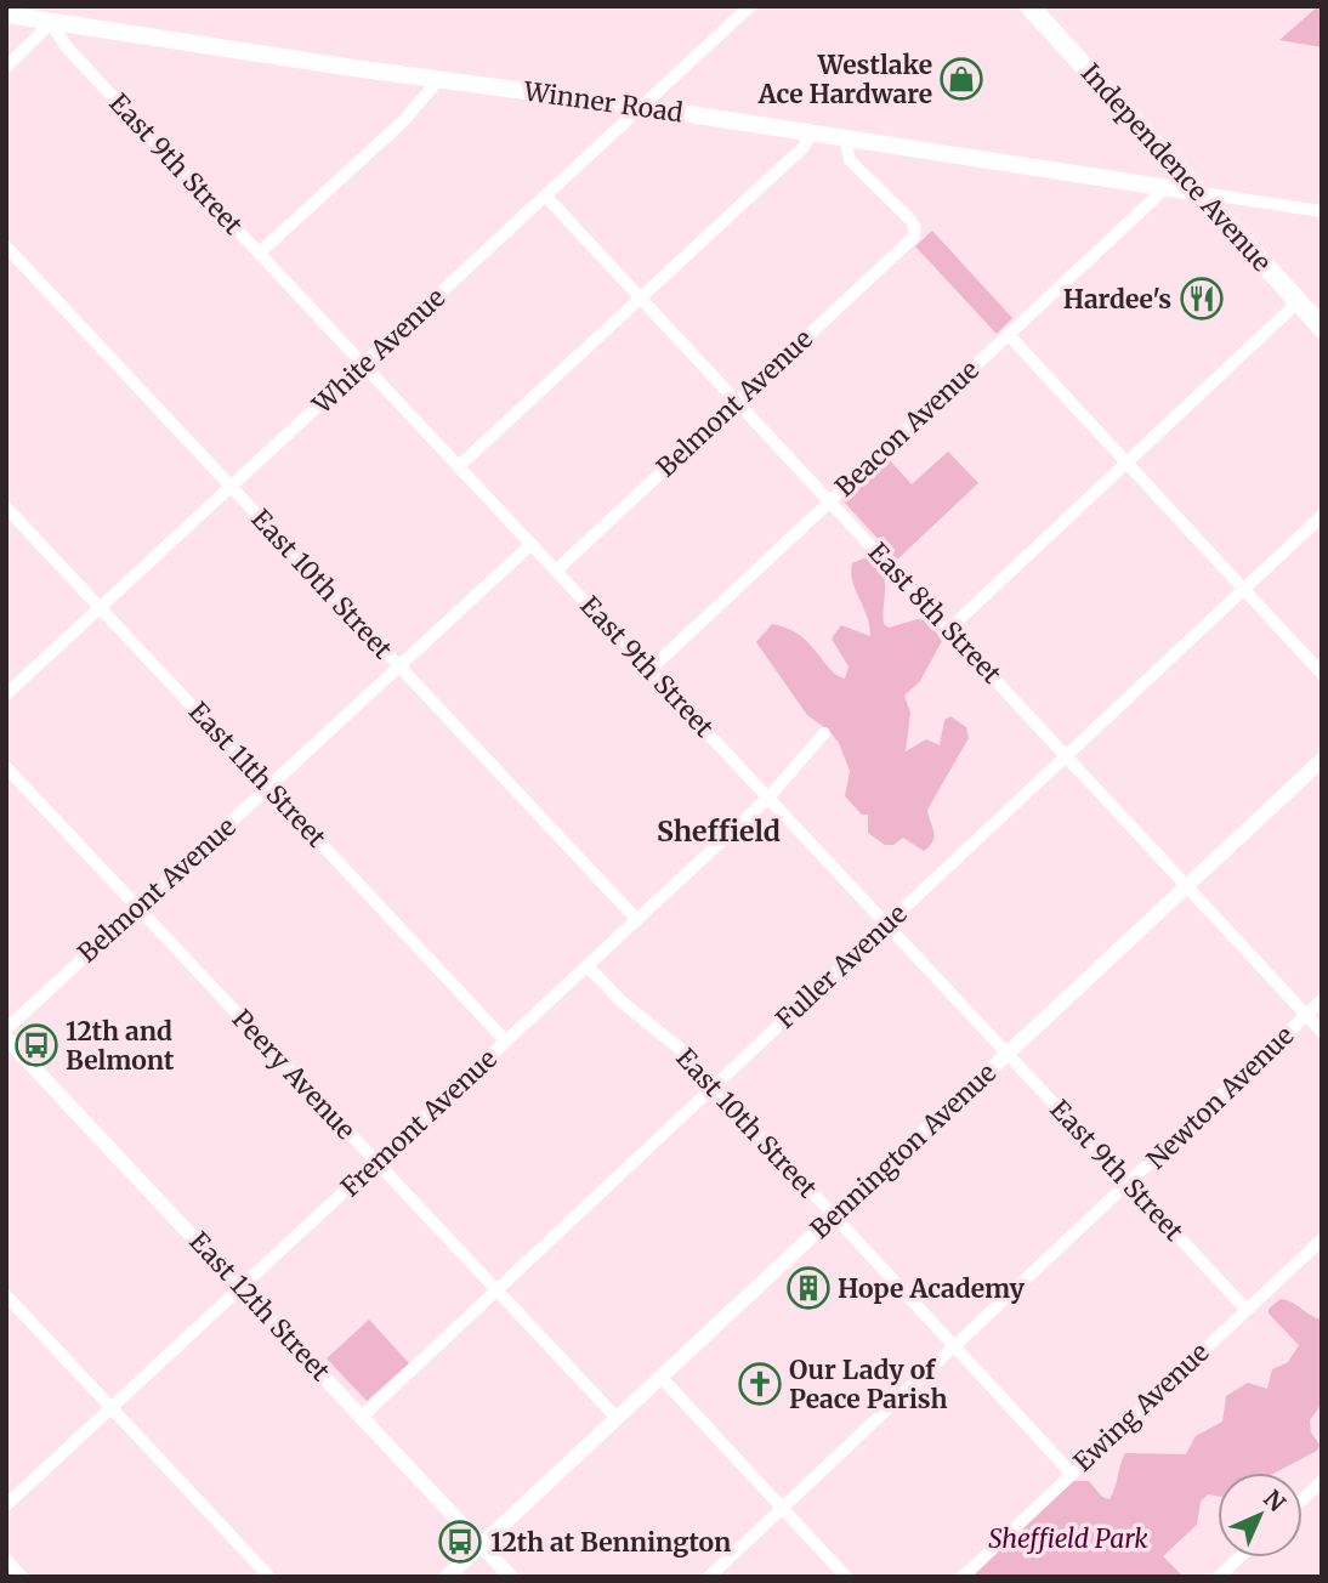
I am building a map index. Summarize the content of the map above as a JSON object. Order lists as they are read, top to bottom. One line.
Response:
{"streets":{"main road":["Winner Road","Independence Avenue"],"street":["East 9th Street","White Avenue","Belmont Avenue","Beacon Avenue","East 10th Street","East 8th Street","East 11th Street","Fuller Avenue","Peery Avenue","Newton Avenue","Fremont Avenue","Bennington Avenue","East 12th Street","Ewing Avenue"]},"crossings":[["Winner Road","East 9th Street"],["Winner Road","Independence Avenue"],["Winner Road","White Avenue"],["Winner Road","Belmont Avenue"],["Winner Road","Beacon Avenue"],["East 9th Street","White Avenue"],["East 9th Street","Belmont Avenue"],["East 9th Street","Beacon Avenue"],["East 9th Street","Fuller Avenue"],["East 9th Street","Newton Avenue"],["East 9th Street","Fremont Avenue"],["East 9th Street","Bennington Avenue"],["East 9th Street","Ewing Avenue"],["White Avenue","East 10th Street"],["White Avenue","East 8th Street"],["White Avenue","East 11th Street"],["Belmont Avenue","East 10th Street"],["Belmont Avenue","East 8th Street"],["Belmont Avenue","East 11th Street"],["Belmont Avenue","Peery Avenue"],["Beacon Avenue","East 8th Street"],["East 10th Street","Fuller Avenue"],["East 10th Street","Newton Avenue"],["East 10th Street","Fremont Avenue"],["East 10th Street","Bennington Avenue"],["East 10th Street","Ewing Avenue"],["East 8th Street","Fuller Avenue"],["East 8th Street","Newton Avenue"],["East 8th Street","Bennington Avenue"],["East 11th Street","Fremont Avenue"],["Fuller Avenue","Peery Avenue"],["Fuller Avenue","East 12th Street"],["Peery Avenue","Fremont Avenue"],["Peery Avenue","Bennington Avenue"],["Fremont Avenue","East 12th Street"],["Bennington Avenue","East 12th Street"]],"districts":["Sheffield"],"parks":["Sheffield Park"],"places":{"shop":["Westlake Ace Hardware"],"restaurant":["Hardee's"],"bus stop":["12th and Belmont","12th at Bennington"],"building":["Hope Academy"],"church":["Our Lady of Peace Parish"]},"north":"top right"}
